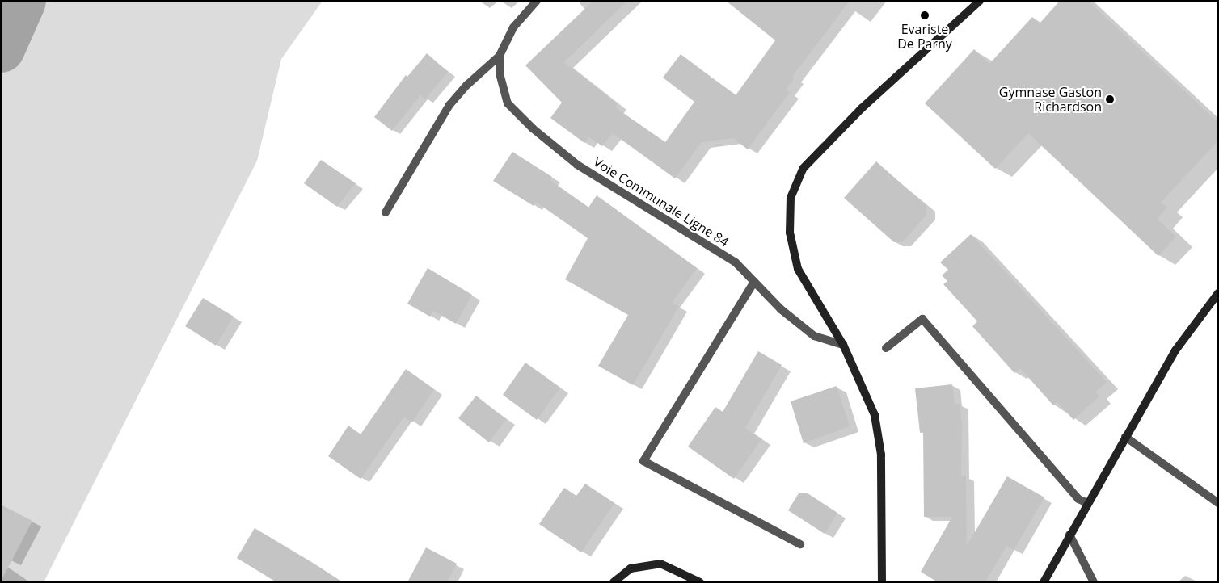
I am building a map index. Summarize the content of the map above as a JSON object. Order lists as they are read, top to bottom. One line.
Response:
{"streets":{"street":["Voie Communale Ligne 84"]},"places":["Evariste De Parny","Gymnase Gaston Richardson"]}
